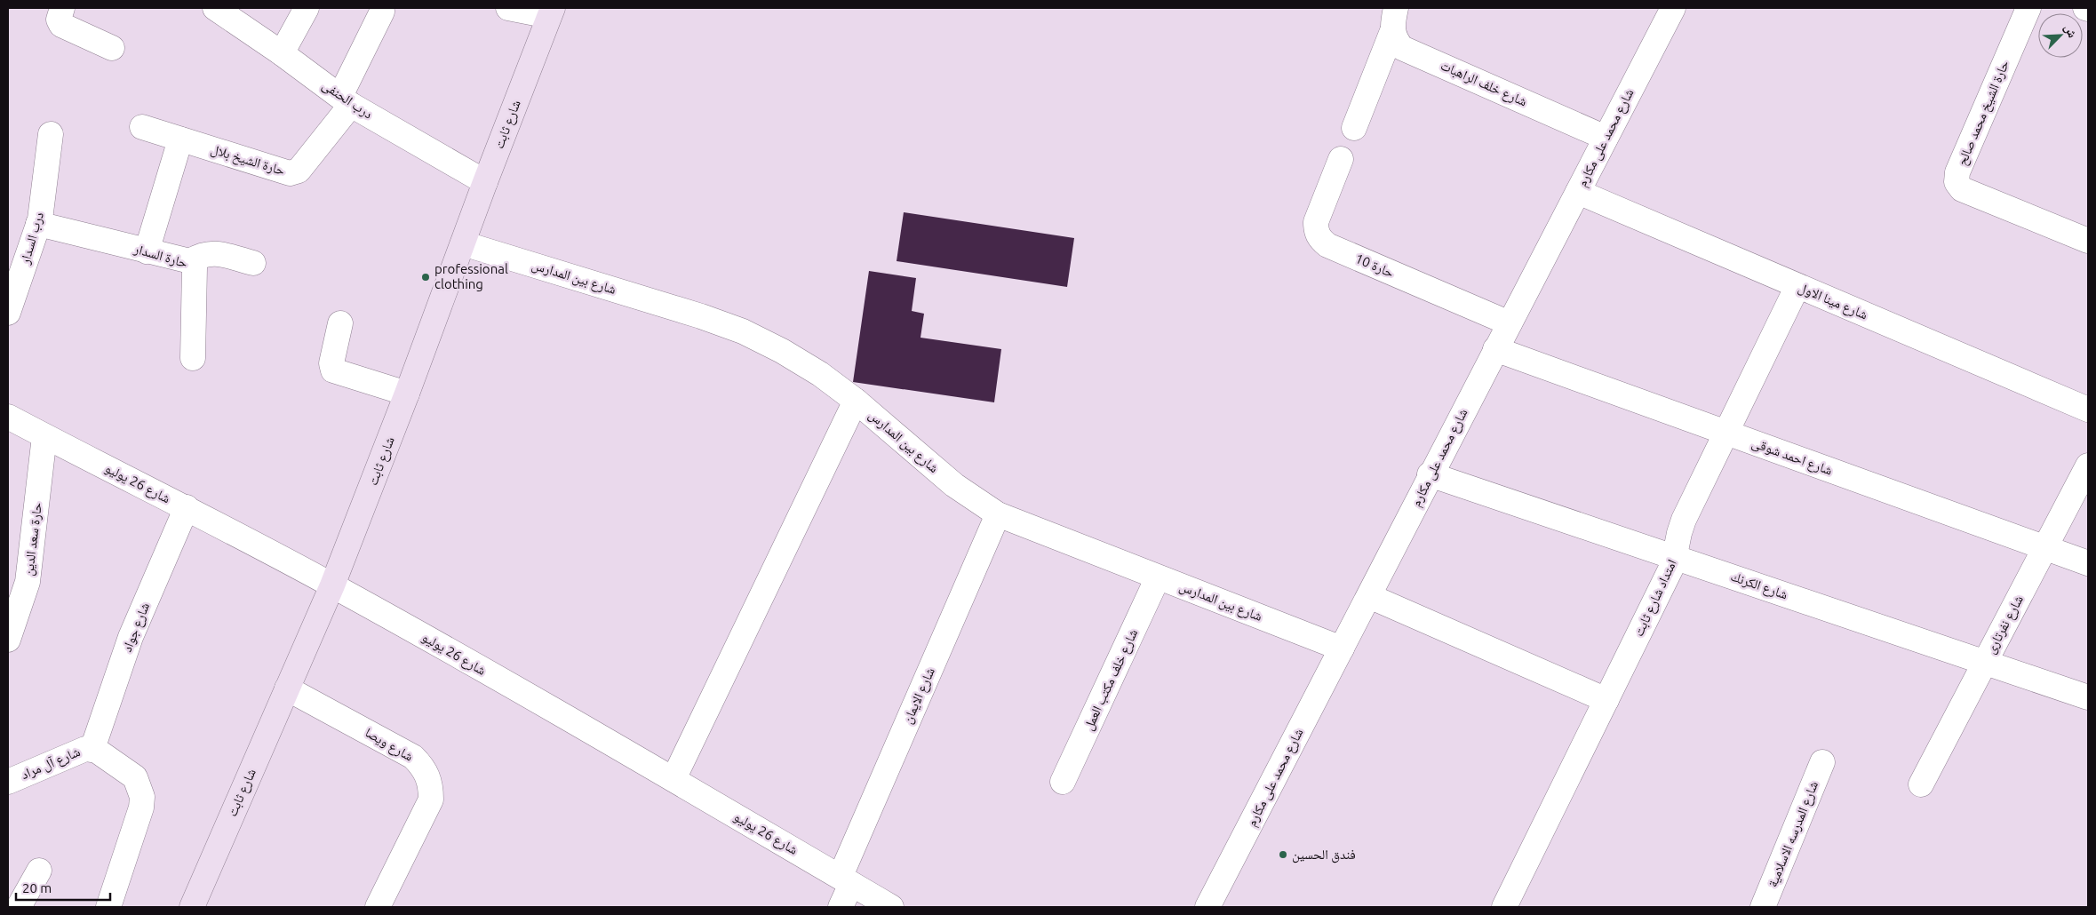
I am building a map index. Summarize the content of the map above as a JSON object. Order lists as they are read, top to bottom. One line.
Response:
{"streets":{"main road":["شارع ثابت"],"street":["شارع خلف الراهبات","درب الحنفى","حارة الشيخ محمد صالح","شارع محمد على مكارم","حارة الشيخ بلال","درب السدار","حارة السدار","حارة 10","شارع بين المدارس","شارع مينا الاول","شارع احمد شوقى","شارع 26 يوليو","حارة سعد الدين","شارع الكرنك","امتداد شارع ثابت","شارع نفرتارى","شارع جواد","شارع خلف مكتب العمل","شارع الايمان","شارع ويصا","شارع آل مراد","شارع المدرسه الاسلامية"]},"crossings":[["شارع خلف الراهبات","شارع محمد على مكارم"],["درب الحنفى","شارع ثابت"],["درب الحنفى","حارة الشيخ بلال"],["شارع ثابت","شارع بين المدارس"],["شارع ثابت","شارع 26 يوليو"],["شارع ثابت","شارع ويصا"],["شارع محمد على مكارم","حارة 10"],["شارع محمد على مكارم","شارع بين المدارس"],["شارع محمد على مكارم","شارع مينا الاول"],["شارع محمد على مكارم","شارع احمد شوقى"],["شارع محمد على مكارم","شارع الكرنك"],["درب السدار","حارة السدار"],["شارع بين المدارس","شارع خلف مكتب العمل"],["شارع بين المدارس","شارع الايمان"],["شارع مينا الاول","امتداد شارع ثابت"],["شارع احمد شوقى","امتداد شارع ثابت"],["شارع احمد شوقى","شارع نفرتارى"],["شارع 26 يوليو","حارة سعد الدين"],["شارع 26 يوليو","شارع جواد"],["شارع 26 يوليو","شارع الايمان"],["شارع الكرنك","امتداد شارع ثابت"],["شارع الكرنك","شارع نفرتارى"],["شارع جواد","شارع آل مراد"]],"places":["professional clothing","فندق الحسين"],"scale_bar":"20 m","north":"top right"}
